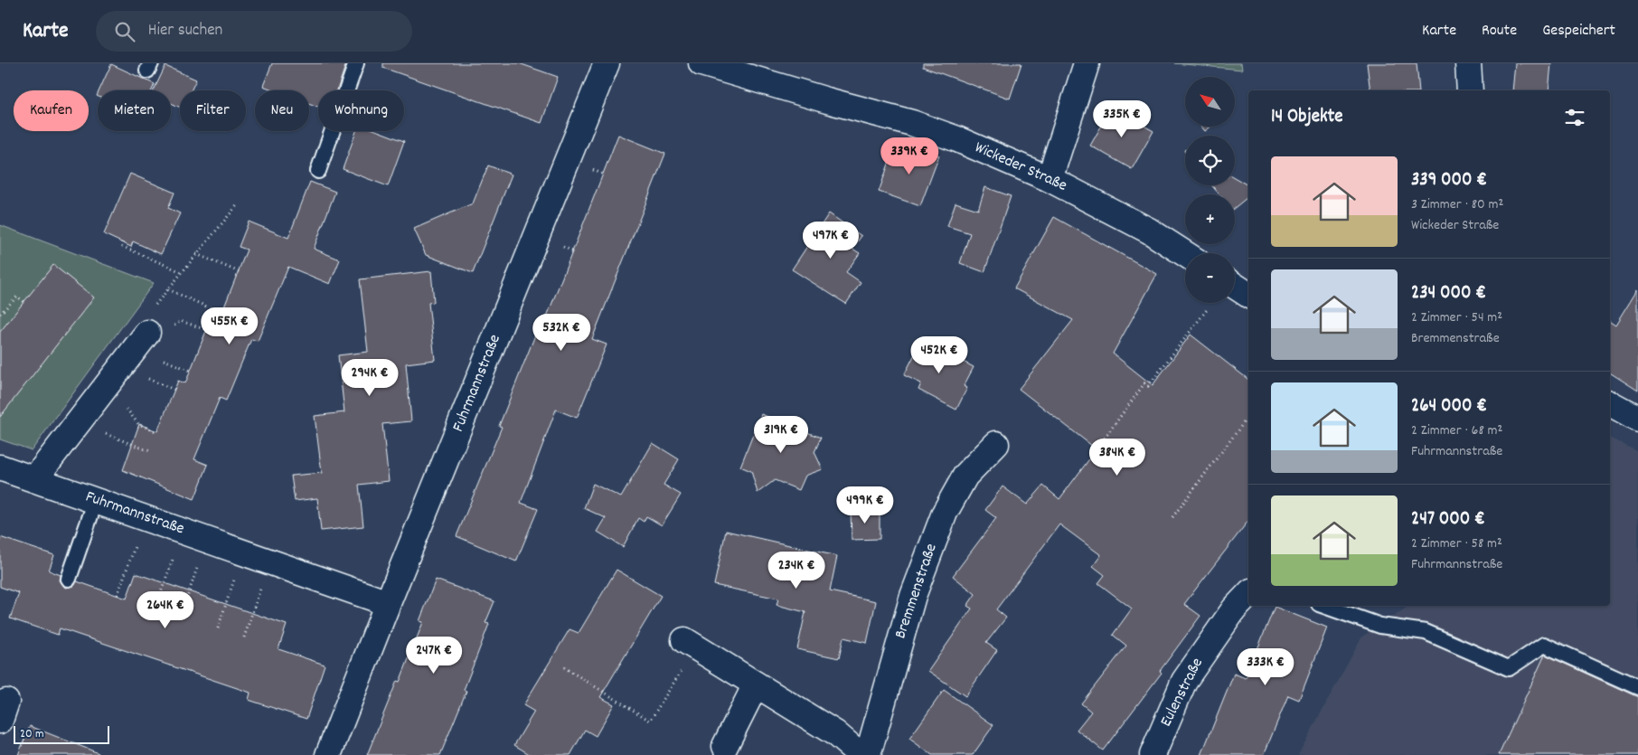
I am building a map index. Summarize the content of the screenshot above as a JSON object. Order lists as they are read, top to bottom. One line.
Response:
{"streets":{"street":["Wickeder Straße","Fuhrmannstraße","Bremmenstraße","Eulenstraße"]},"scale_bar":"20 m","north":"top left","page":{"header":"Karte","search":"Hier suchen","nav":["Karte","Route","Gespeichert"],"map_buttons":["+","−"],"chip":["Kaufen","Mieten","Filter","Neu","Wohnung"],"heading":"14 Objekte","price":["335K €","339K €","497K €","455K €","532K €","452K €","294K €","319K €","384K €","499K €","234K €","264K €","247K €","333K €"],"list":[{"name":"339 000 €","note":"3 Zimmer · 80 m² · Wickeder Straße"},{"name":"234 000 €","note":"2 Zimmer · 54 m² · Bremmenstraße"},{"name":"264 000 €","note":"2 Zimmer · 68 m² · Fuhrmannstraße"},{"name":"247 000 €","note":"2 Zimmer · 58 m² · Fuhrmannstraße"}],"scale":"20 m"}}
